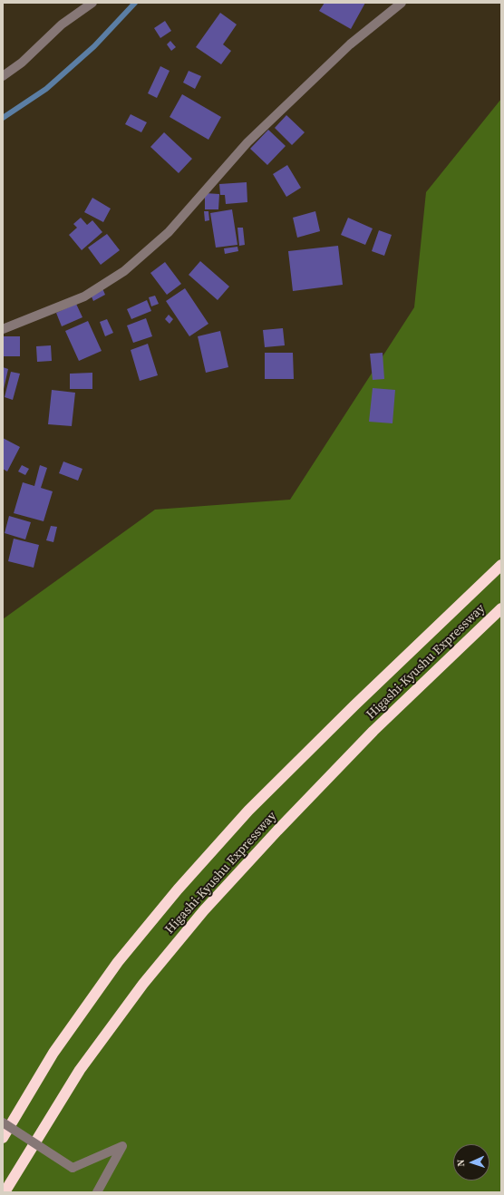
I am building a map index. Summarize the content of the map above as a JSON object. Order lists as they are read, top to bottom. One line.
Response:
{"streets":{"highway":["Higashi-Kyushu Expressway"]},"north":"left"}
